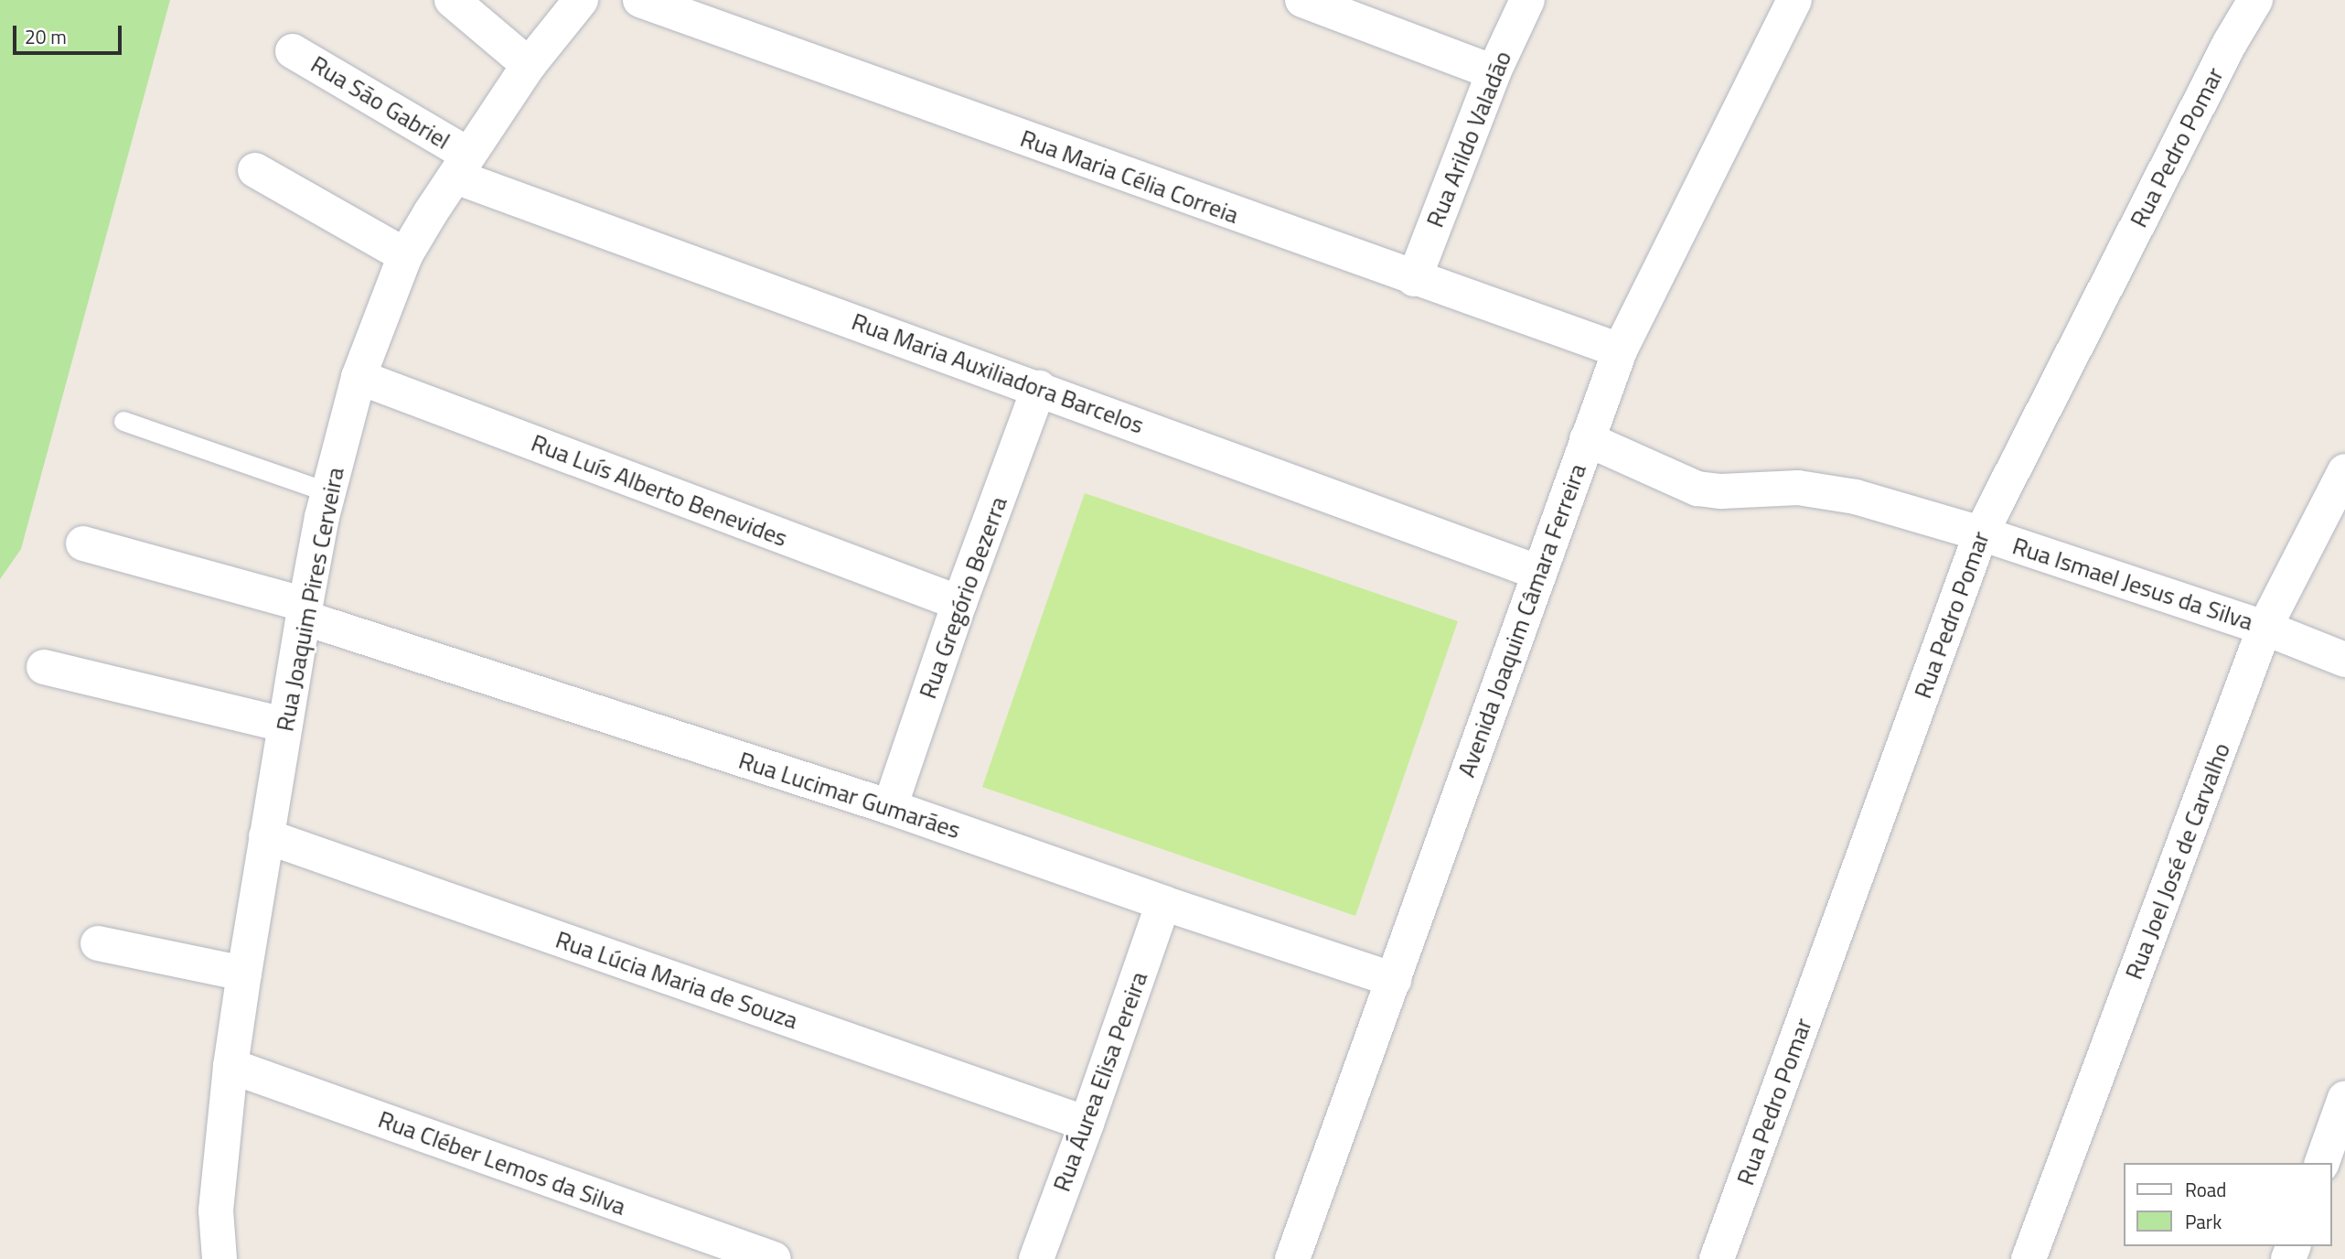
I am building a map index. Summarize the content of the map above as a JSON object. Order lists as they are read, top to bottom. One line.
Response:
{"streets":{"street":["Rua Sāo Gabriel","Rua Arildo Valadão","Rua Pedro Pomar","Rua Maria Célia Correia","Rua Maria Auxiliadora Barcelos","Rua Luís Alberto Benevides","Rua Ismael Jesus da Silva","Rua Gregório Bezerra","Rua Joaquim Pires Cerveira","Avenida Joaquim Câmara Ferreira","Rua Lucimar Gumarães","Rua Joel José de Carvalho","Rua Lúcia Maria de Souza","Rua Áurea Elisa Pereira","Rua Cléber Lemos da Silva"]},"crossings":[["Rua Sāo Gabriel","Rua Maria Auxiliadora Barcelos"],["Rua Sāo Gabriel","Rua Joaquim Pires Cerveira"],["Rua Arildo Valadão","Rua Maria Célia Correia"],["Rua Pedro Pomar","Rua Ismael Jesus da Silva"],["Rua Maria Célia Correia","Avenida Joaquim Câmara Ferreira"],["Rua Maria Auxiliadora Barcelos","Rua Gregório Bezerra"],["Rua Maria Auxiliadora Barcelos","Rua Joaquim Pires Cerveira"],["Rua Maria Auxiliadora Barcelos","Avenida Joaquim Câmara Ferreira"],["Rua Luís Alberto Benevides","Rua Gregório Bezerra"],["Rua Luís Alberto Benevides","Rua Joaquim Pires Cerveira"],["Rua Ismael Jesus da Silva","Avenida Joaquim Câmara Ferreira"],["Rua Ismael Jesus da Silva","Rua Joel José de Carvalho"],["Rua Gregório Bezerra","Rua Lucimar Gumarães"],["Rua Joaquim Pires Cerveira","Rua Lucimar Gumarães"],["Rua Joaquim Pires Cerveira","Rua Lúcia Maria de Souza"],["Rua Joaquim Pires Cerveira","Rua Cléber Lemos da Silva"],["Avenida Joaquim Câmara Ferreira","Rua Lucimar Gumarães"],["Rua Lucimar Gumarães","Rua Áurea Elisa Pereira"],["Rua Lúcia Maria de Souza","Rua Áurea Elisa Pereira"]],"legend":["Road","Park"],"scale_bar":"20 m"}
